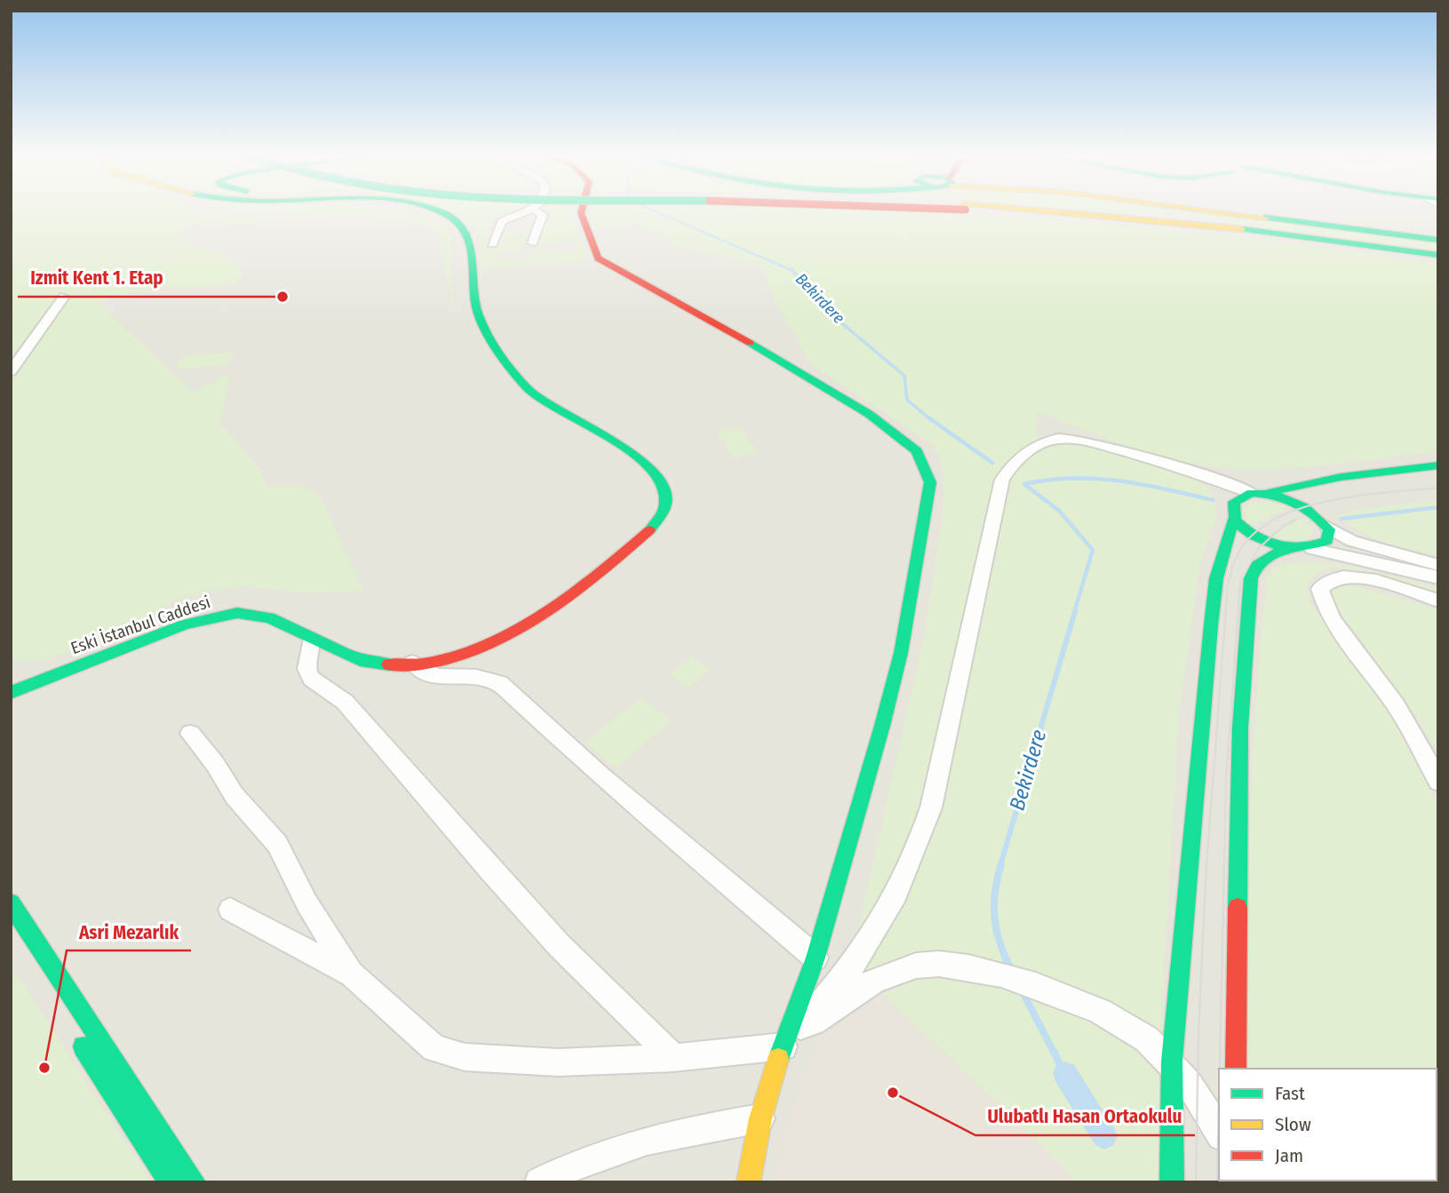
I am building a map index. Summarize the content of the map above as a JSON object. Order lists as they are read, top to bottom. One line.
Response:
{"streets":{"main road":["Eski İstanbul Caddesi"]},"water":["Bekirdere"],"places":["Izmit Kent 1. Etap","Asri Mezarlık","Ulubatlı Hasan Ortaokulu"],"legend":["Fast","Slow","Jam"]}
